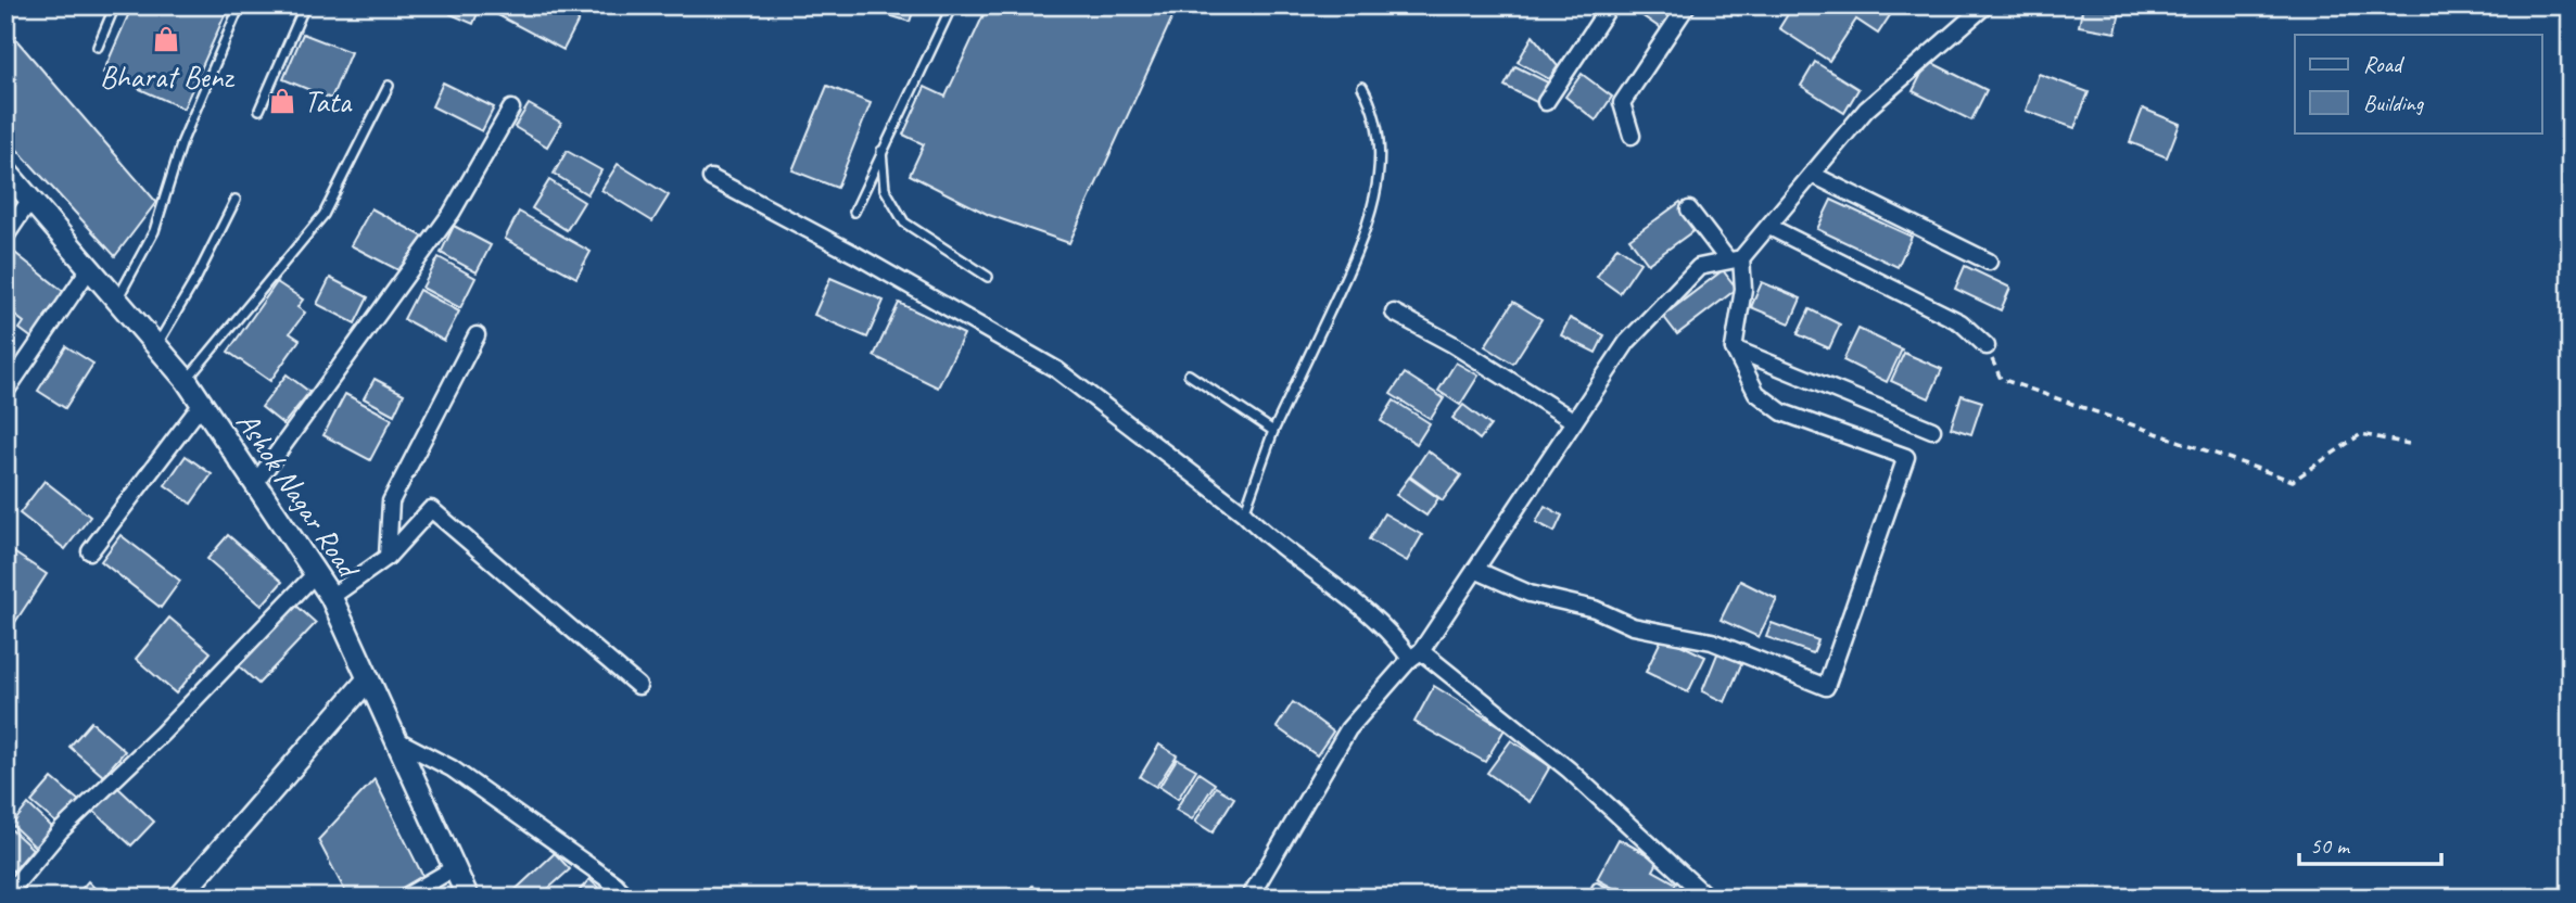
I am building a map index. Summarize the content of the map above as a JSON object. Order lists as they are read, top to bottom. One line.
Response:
{"streets":{"street":["Ashok Nagar Road"]},"places":{"shop":["Bharat Benz","Tata"]},"legend":["Road","Building"],"scale_bar":"50 m"}
